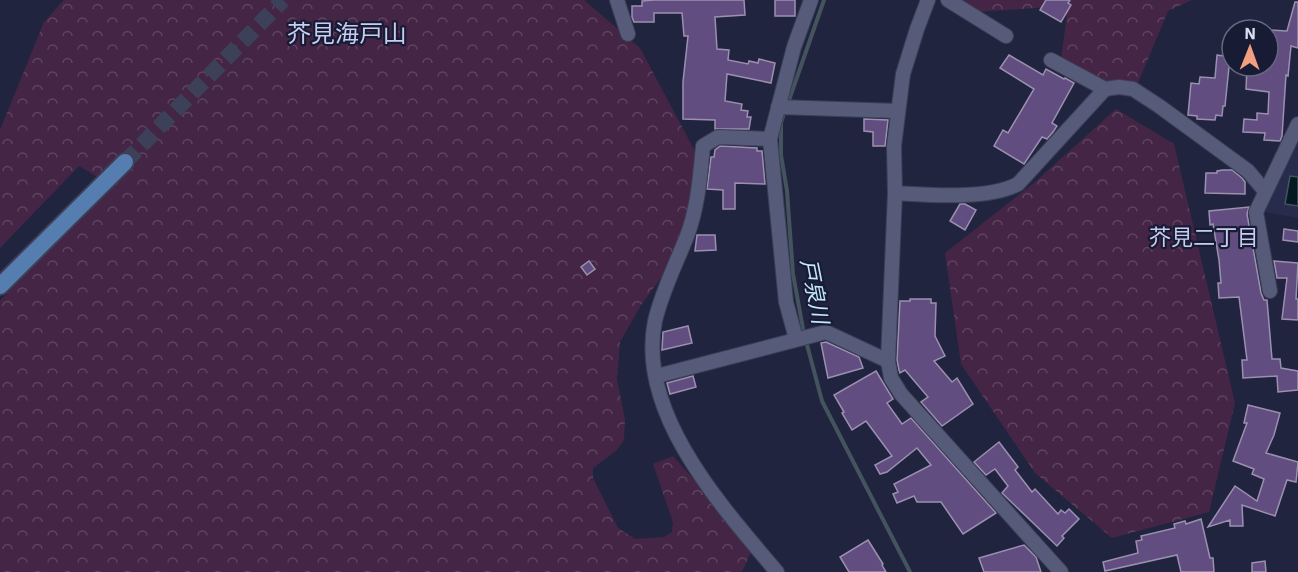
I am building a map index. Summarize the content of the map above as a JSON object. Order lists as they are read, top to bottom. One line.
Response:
{"districts":["芥見海戸山","芥見二丁目"],"water":["戸泉川"],"north":"top"}
